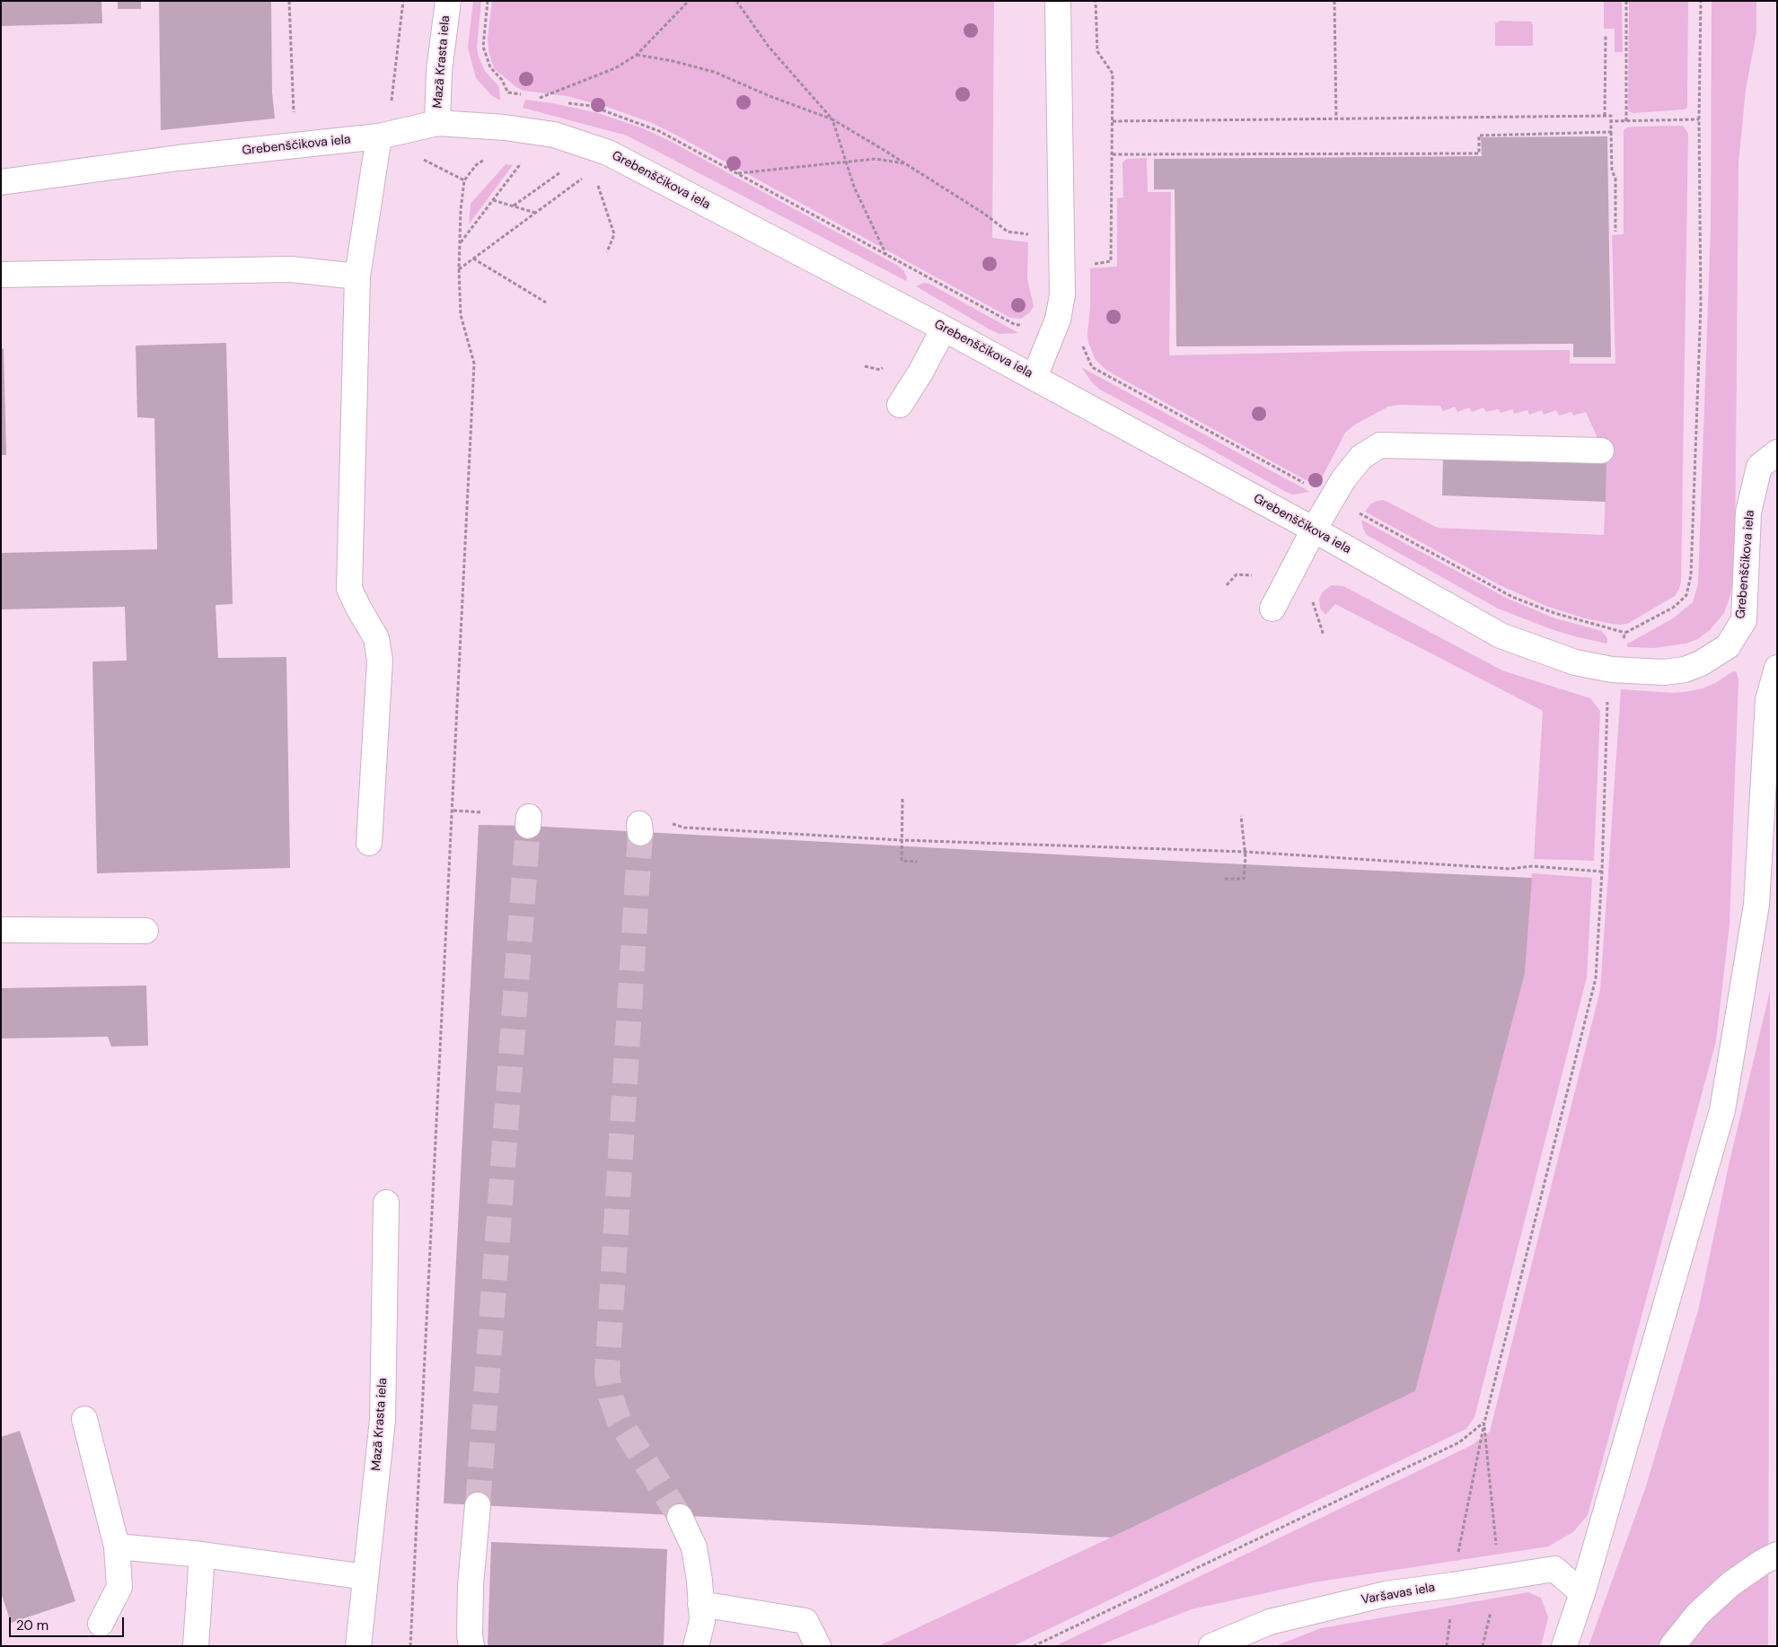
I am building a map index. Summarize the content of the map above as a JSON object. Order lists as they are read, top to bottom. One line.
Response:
{"streets":{"main road":["Mazā Krasta iela","Grebenščikova iela","Varšavas iela"]},"crossings":[["Mazā Krasta iela","Grebenščikova iela"]],"scale_bar":"20 m"}
